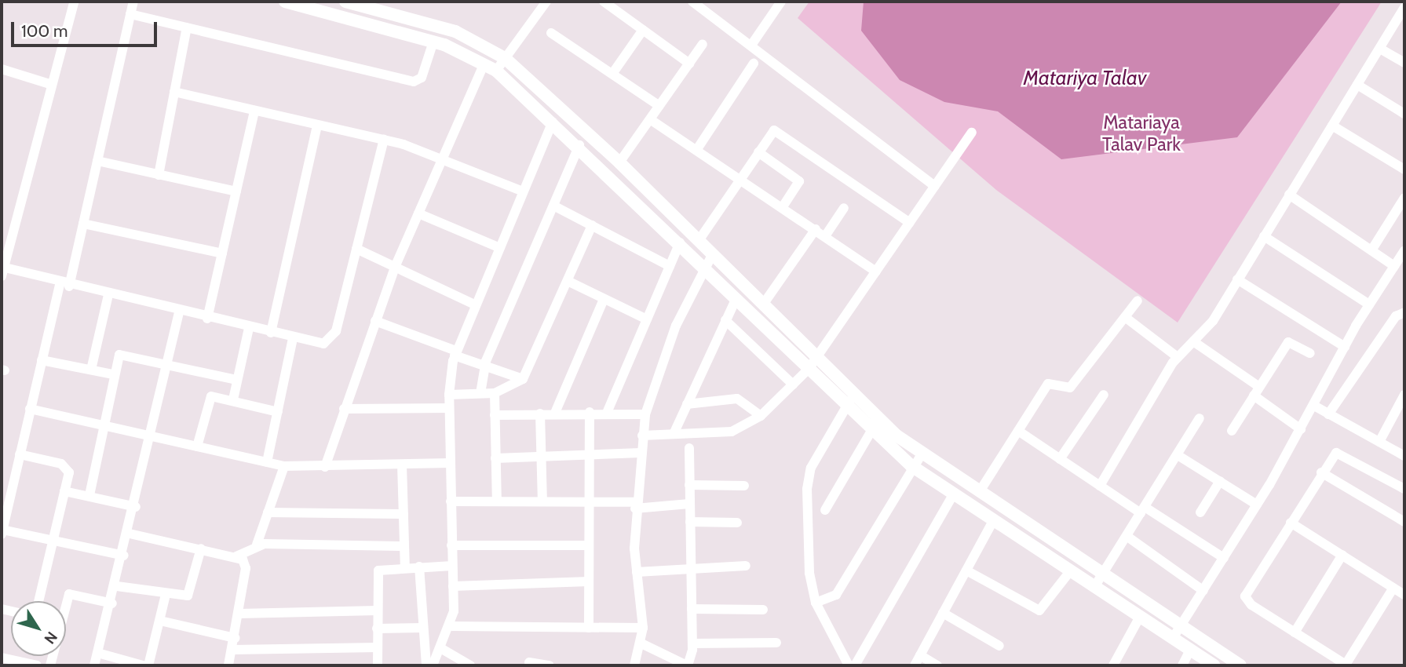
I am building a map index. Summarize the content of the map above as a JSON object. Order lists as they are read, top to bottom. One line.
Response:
{"water":["Matariya Talav"],"parks":["Matariaya Talav Park"],"scale_bar":"100 m","north":"bottom right"}
